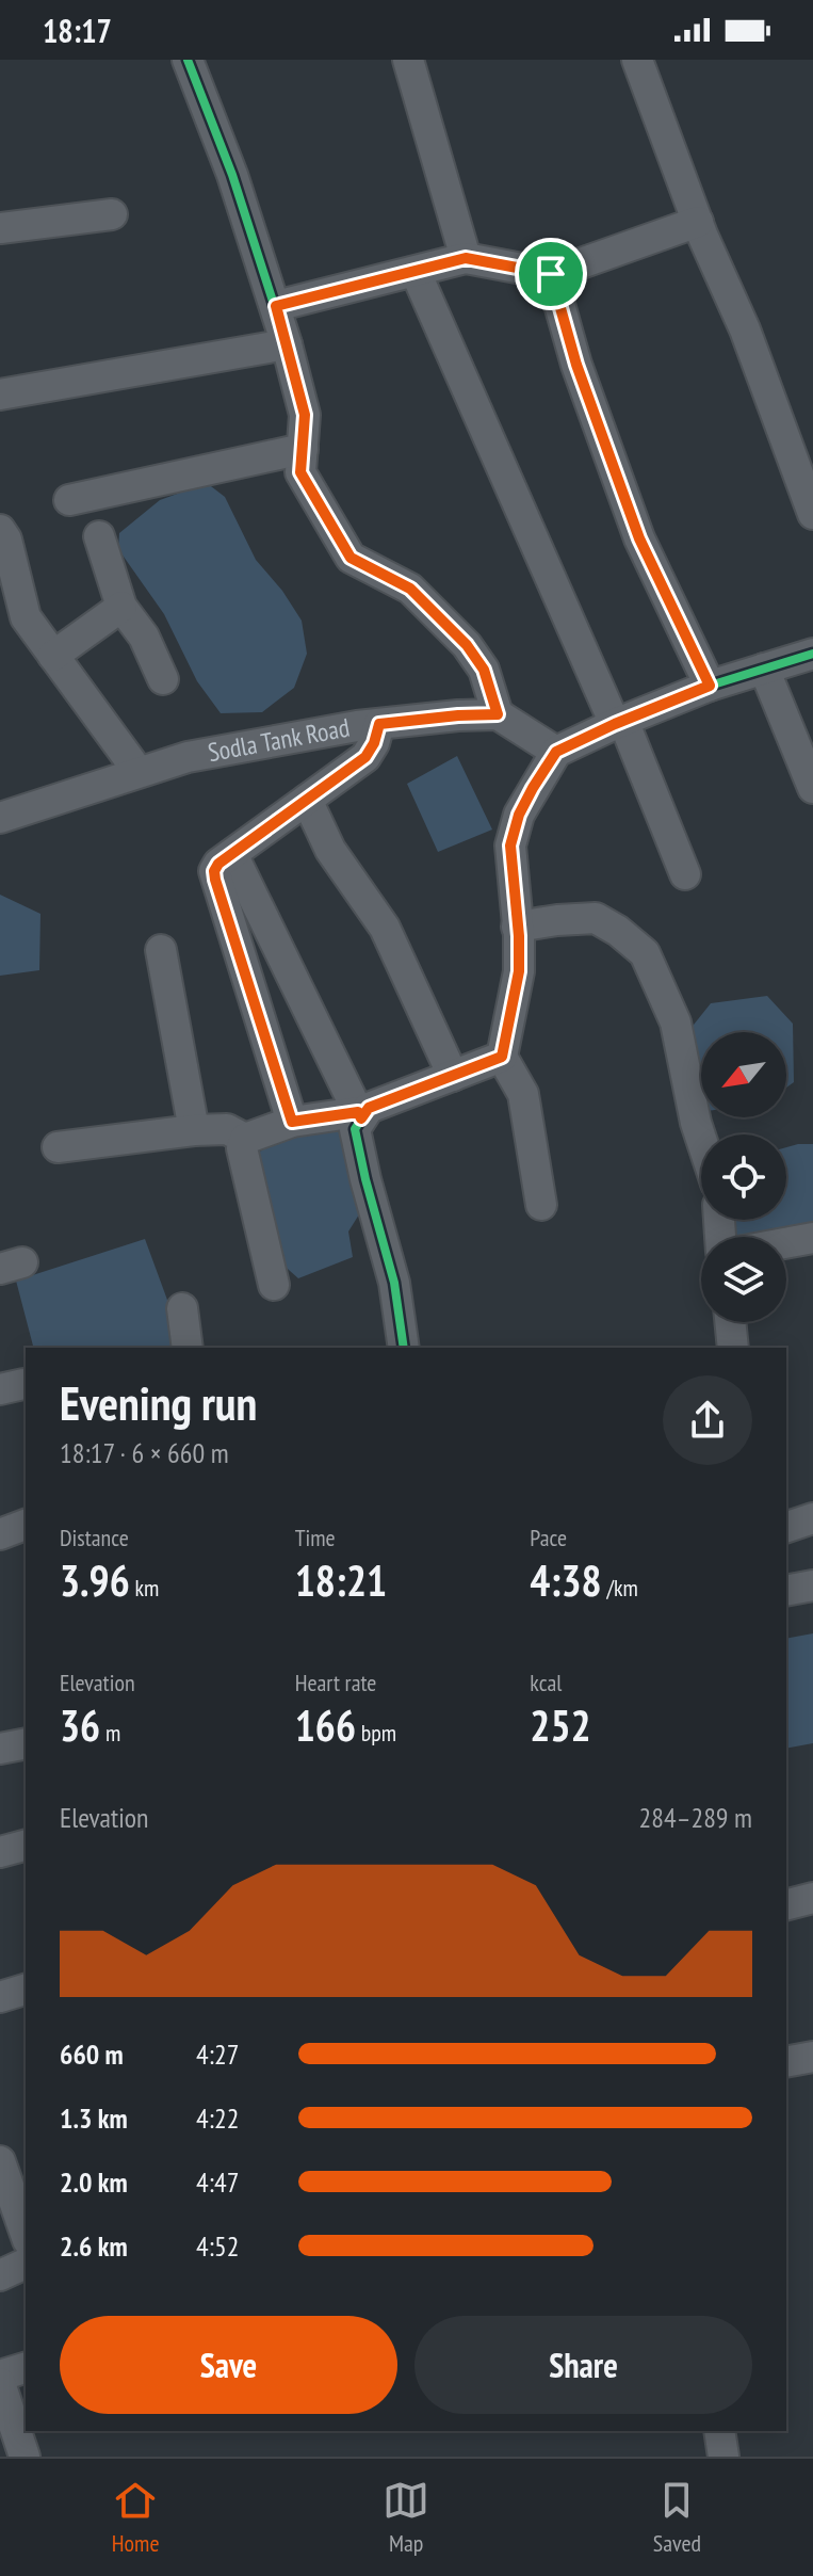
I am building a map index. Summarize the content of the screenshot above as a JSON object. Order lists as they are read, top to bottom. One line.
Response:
{"streets":{"street":["Sodla Tank Road"]},"north":"bottom left","page":{"status":"18:17","heading":["Evening run","18:17 · 6 × 660 m"],"stats":[["Distance","3.96 km"],["Time","18:21"],["Pace","4:38 /km"],["Elevation","36 m"],["Heart rate","166 bpm"],["kcal","252"]],"chart":["Elevation","284–289 m"],"list":[{"name":"660 m","note":"4:27"},{"name":"1.3 km","note":"4:22"},{"name":"2.0 km","note":"4:47"},{"name":"2.6 km","note":"4:52"}],"buttons":["Save","Share"],"tabs":["Home","Map","Saved"]}}
